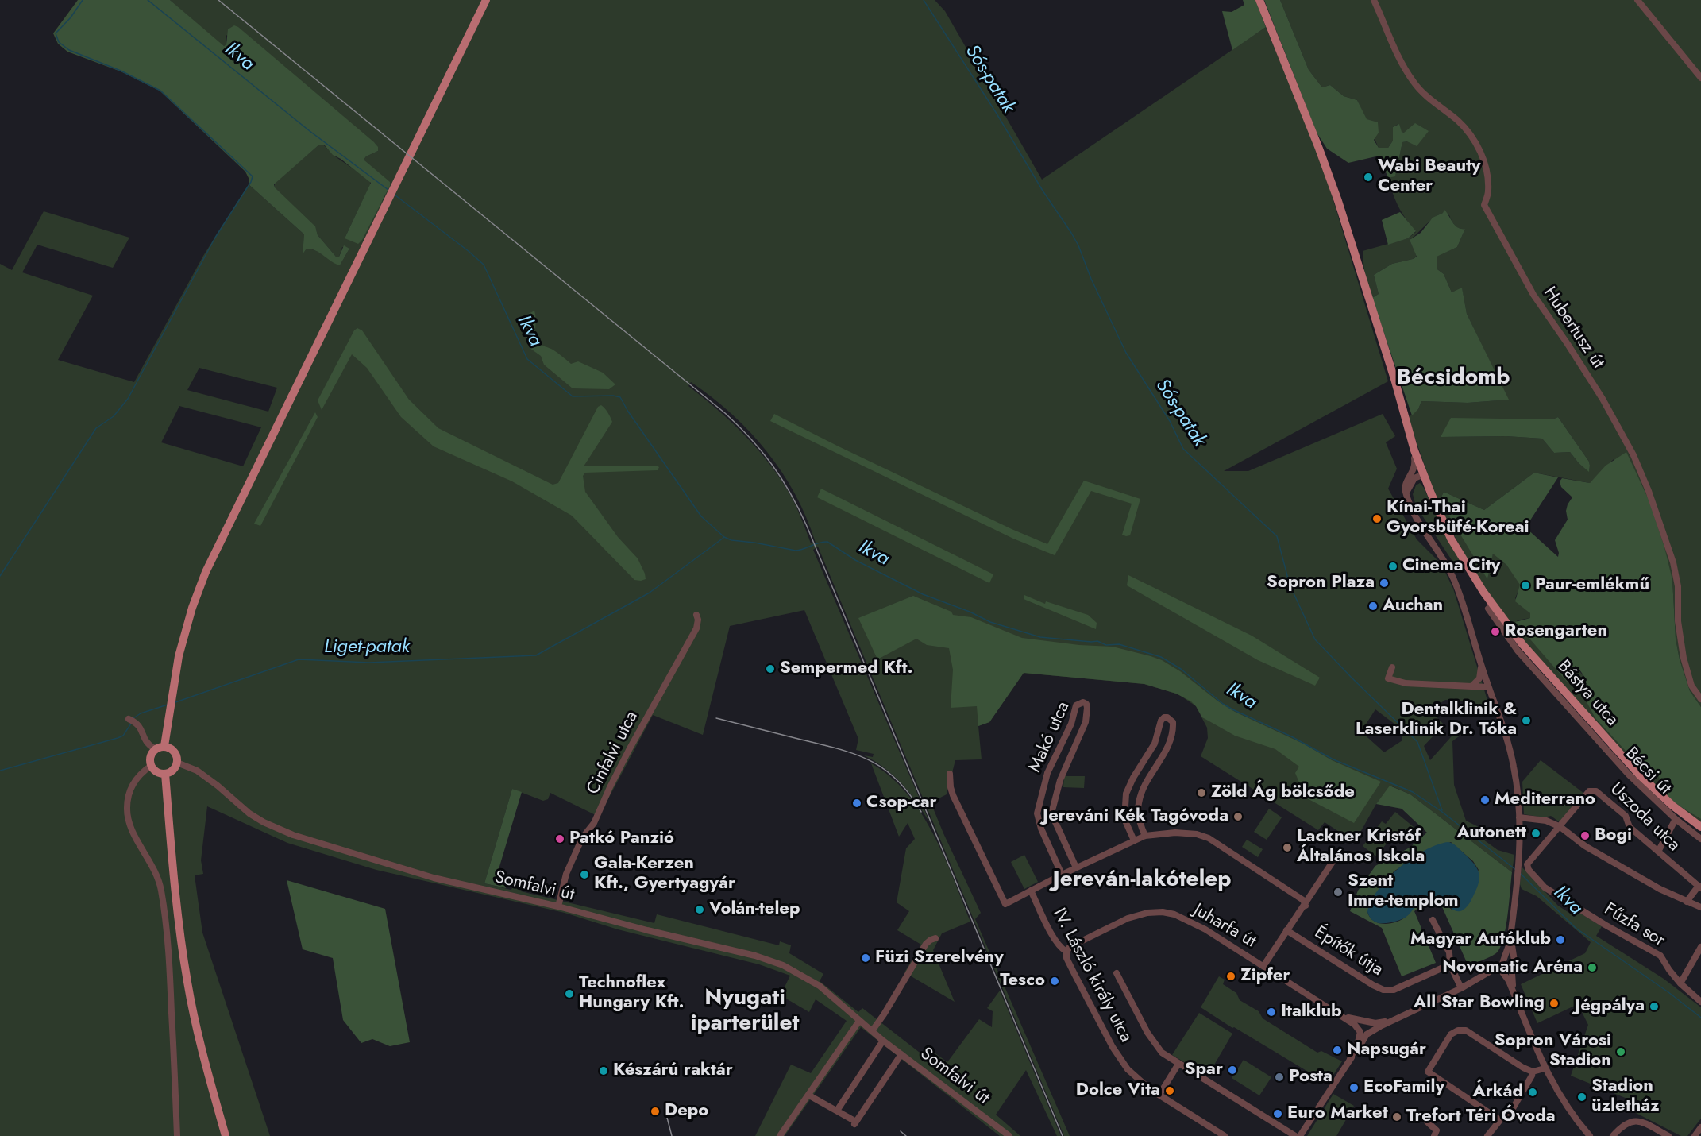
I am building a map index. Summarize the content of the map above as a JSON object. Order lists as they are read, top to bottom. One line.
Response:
{"streets":{"main road":["Bástya utca"],"street":["Hubertusz út","Makó utca","Cinfalvi utca","Bécsi út","Uszoda utca","Somfalvi út","Fűzfa sor","Juharfa út","Építők útja","IV. László király utca"]},"crossings":[["Cinfalvi utca","Somfalvi út"],["Uszoda utca","Fűzfa sor"],["Juharfa út","IV. László király utca"]],"districts":["Bécsidomb","Jereván-lakótelep","Nyugati iparterület"],"water":["Ikva","Sós-patak","Liget-patak"],"places":["Wabi Beauty Center","Kínai-Thai Gyorsbüfé-Koreai","Cinema City","Sopron Plaza","Paur-emlékmű","Auchan","Rosengarten","Sempermed Kft.","Dentalklinik & Laserklinik Dr. Tóka","Zöld Ág bölcsőde","Mediterrano","Csop-car","Jereváni Kék Tagóvoda","Autonett","Bogi","Patkó Panzió","Lackner Kristóf Általános Iskola","Gala-Kerzen Kft., Gyertyagyár","Szent Imre-templom","Volán-telep","Magyar Autóklub","Füzi Szerelvény","Novomatic Aréna","Zipfer","Tesco","Technoflex Hungary Kft.","All Star Bowling","Jégpálya","Italklub","Napsugár","Sopron Városi Stadion","Spar","Készárú raktár","Posta","EcoFamily","Dolce Vita","Árkád","Stadion üzletház","Depo","Euro Market","Trefort Téri Óvoda"]}
